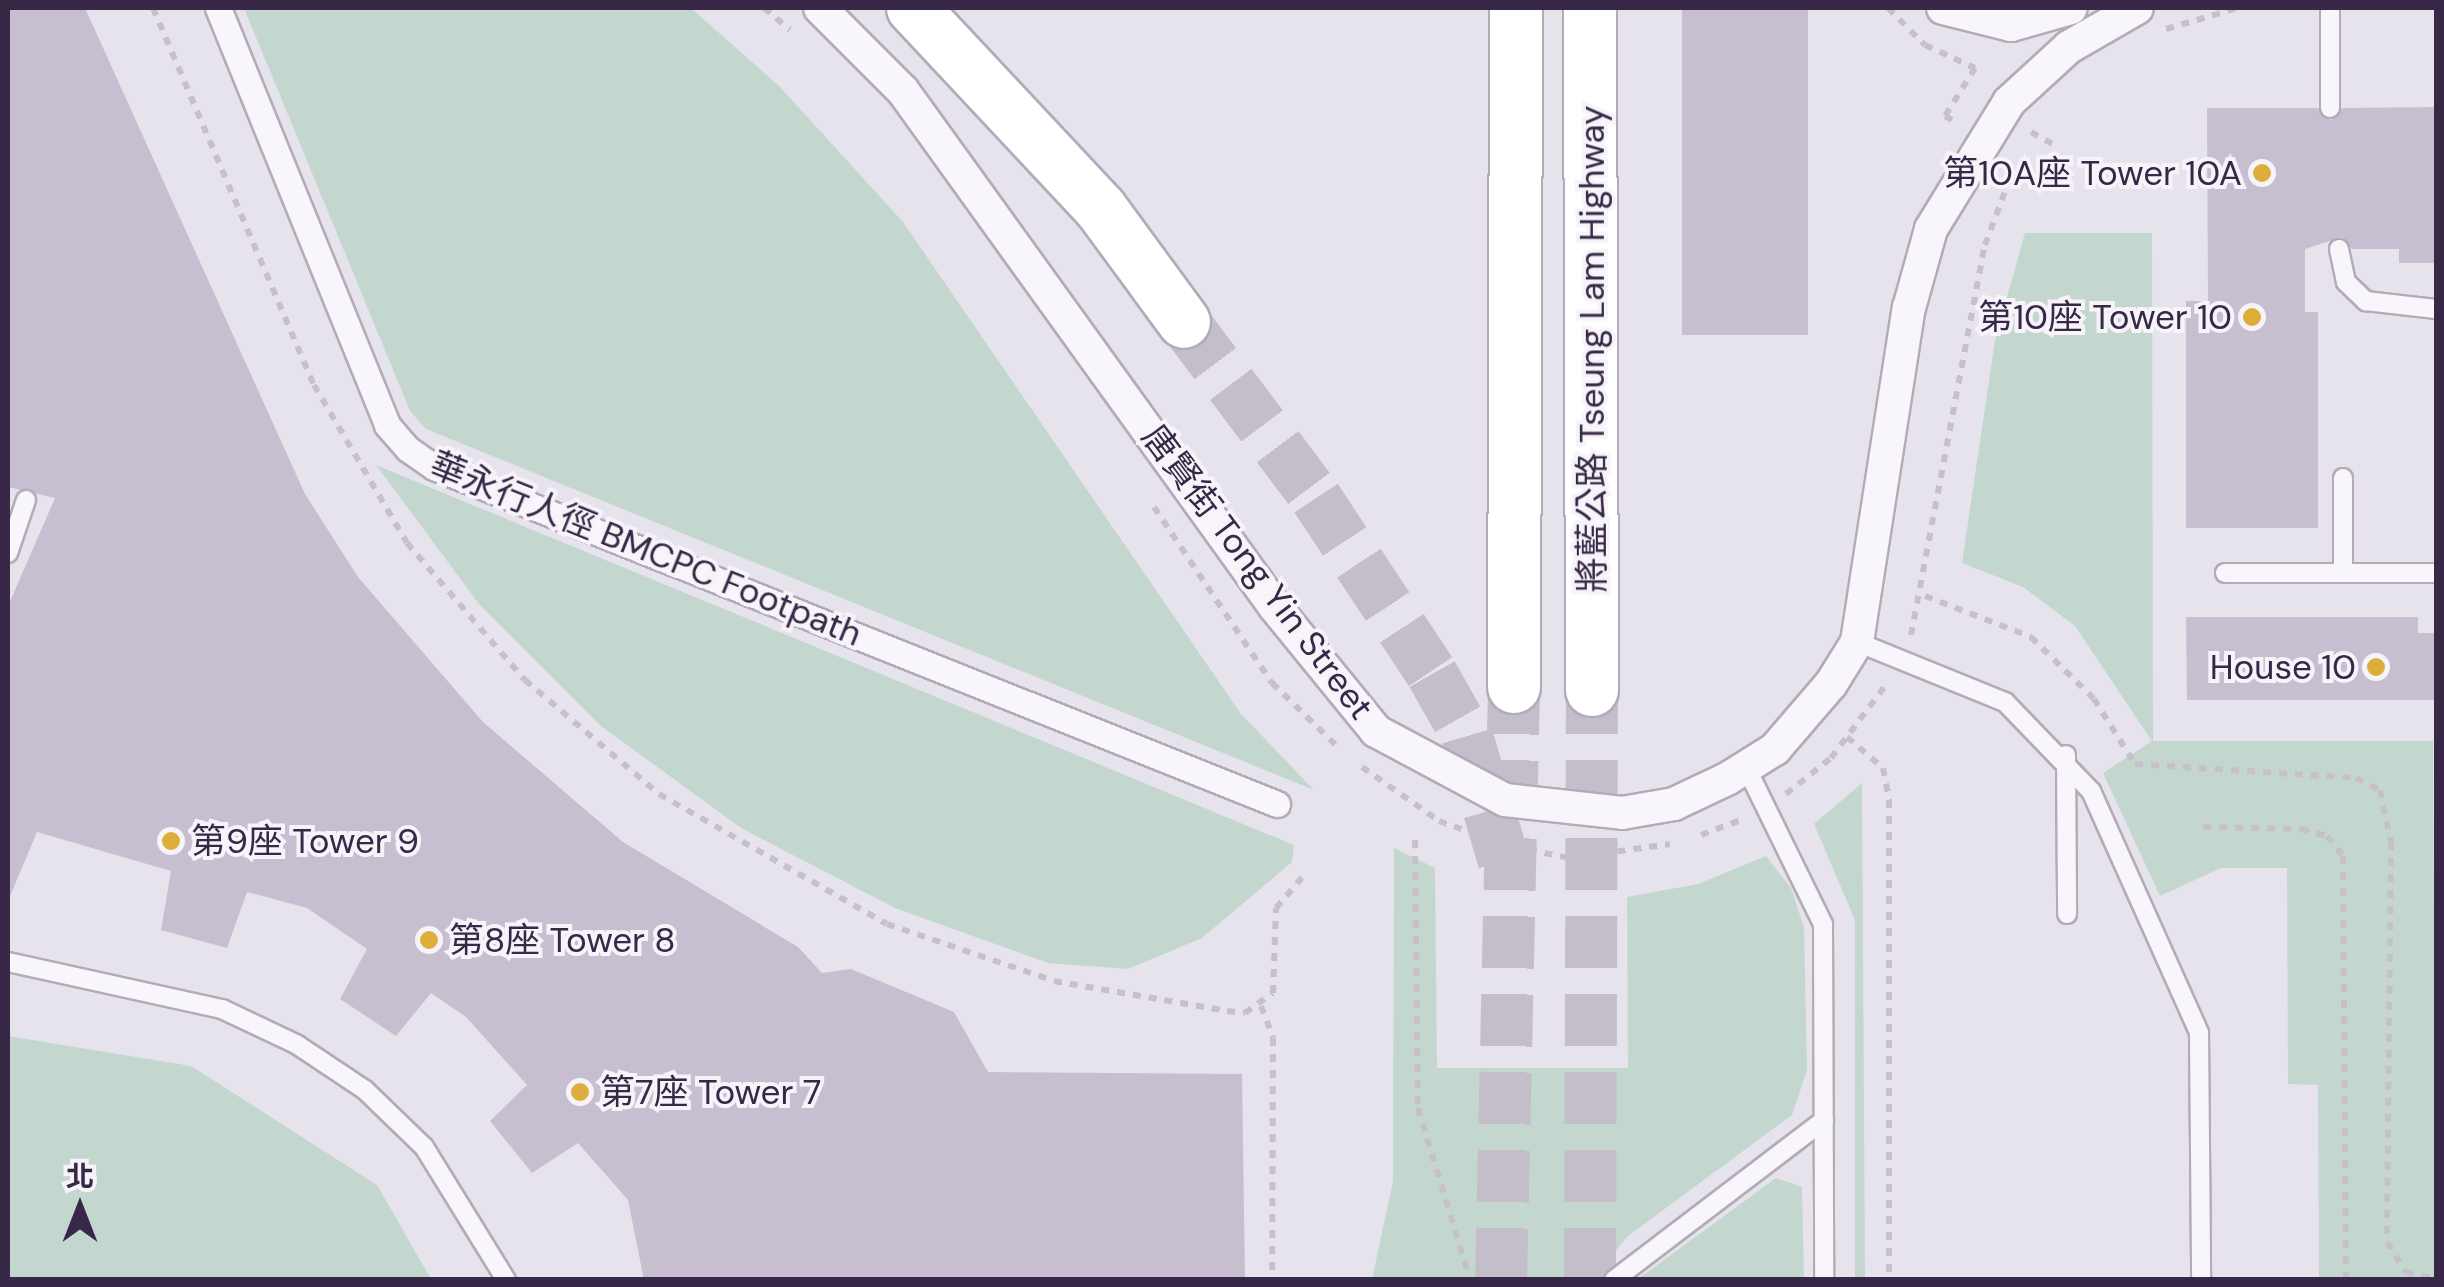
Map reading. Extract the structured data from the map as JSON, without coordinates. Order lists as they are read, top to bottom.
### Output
{
  "streets": {
    "main road": ["將藍公路 Tseung Lam Highway"],
    "street": ["華永行人徑 BMCPC Footpath", "唐賢街 Tong Yin Street"]
  },
  "places": [
    "第10A座 Tower 10A",
    "第10座 Tower 10",
    "House 10",
    "第9座 Tower 9",
    "第8座 Tower 8",
    "第7座 Tower 7"
  ],
  "north": "top"
}
